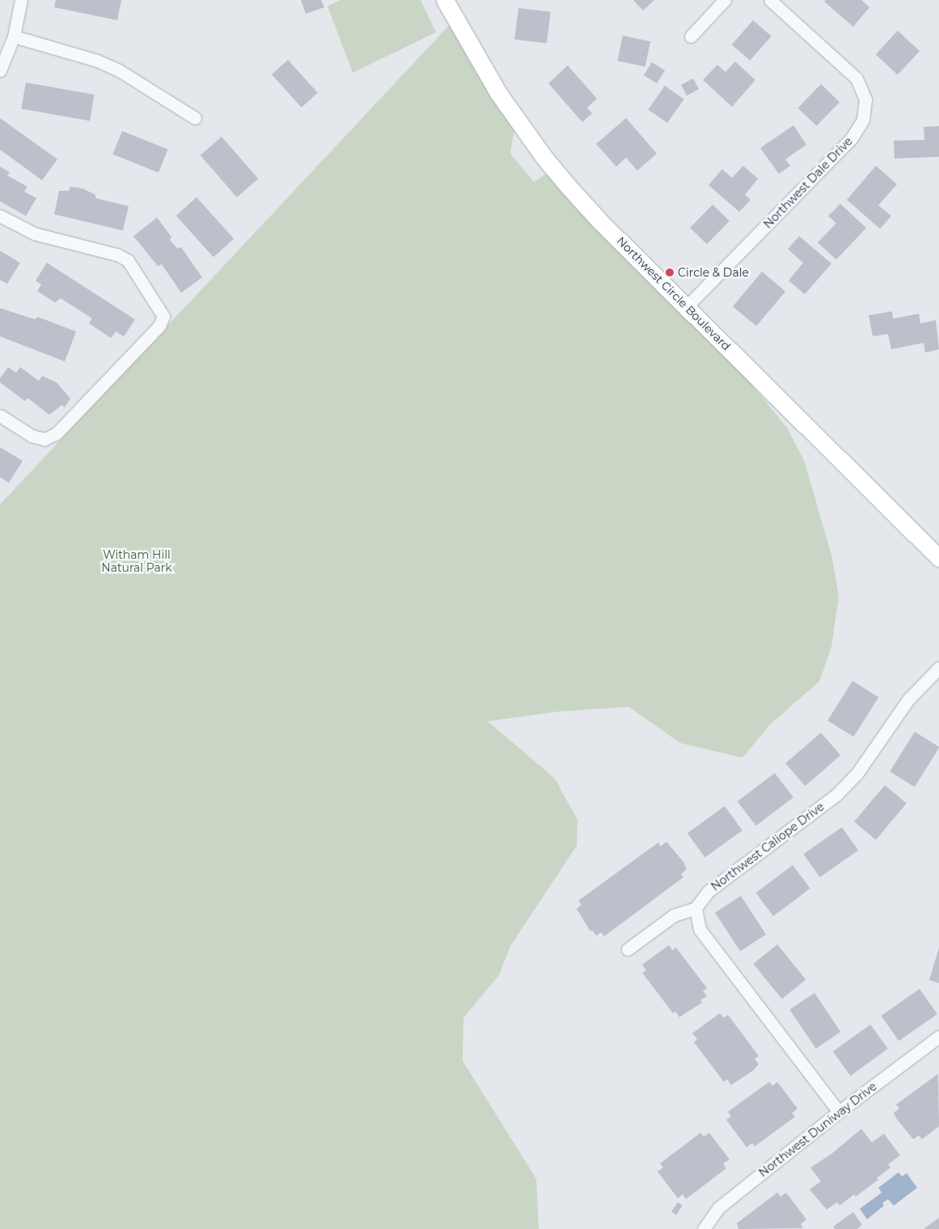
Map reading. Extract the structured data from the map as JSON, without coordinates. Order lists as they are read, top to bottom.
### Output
{
  "streets": {
    "main road": ["Northwest Circle Boulevard"],
    "street": ["Northwest Dale Drive", "Northwest Caliope Drive", "Northwest Duniway Drive"]
  },
  "crossings": [
    ["Northwest Dale Drive", "Northwest Circle Boulevard"]
  ],
  "parks": ["Witham Hill Natural Park"],
  "places": ["Circle & Dale"]
}
